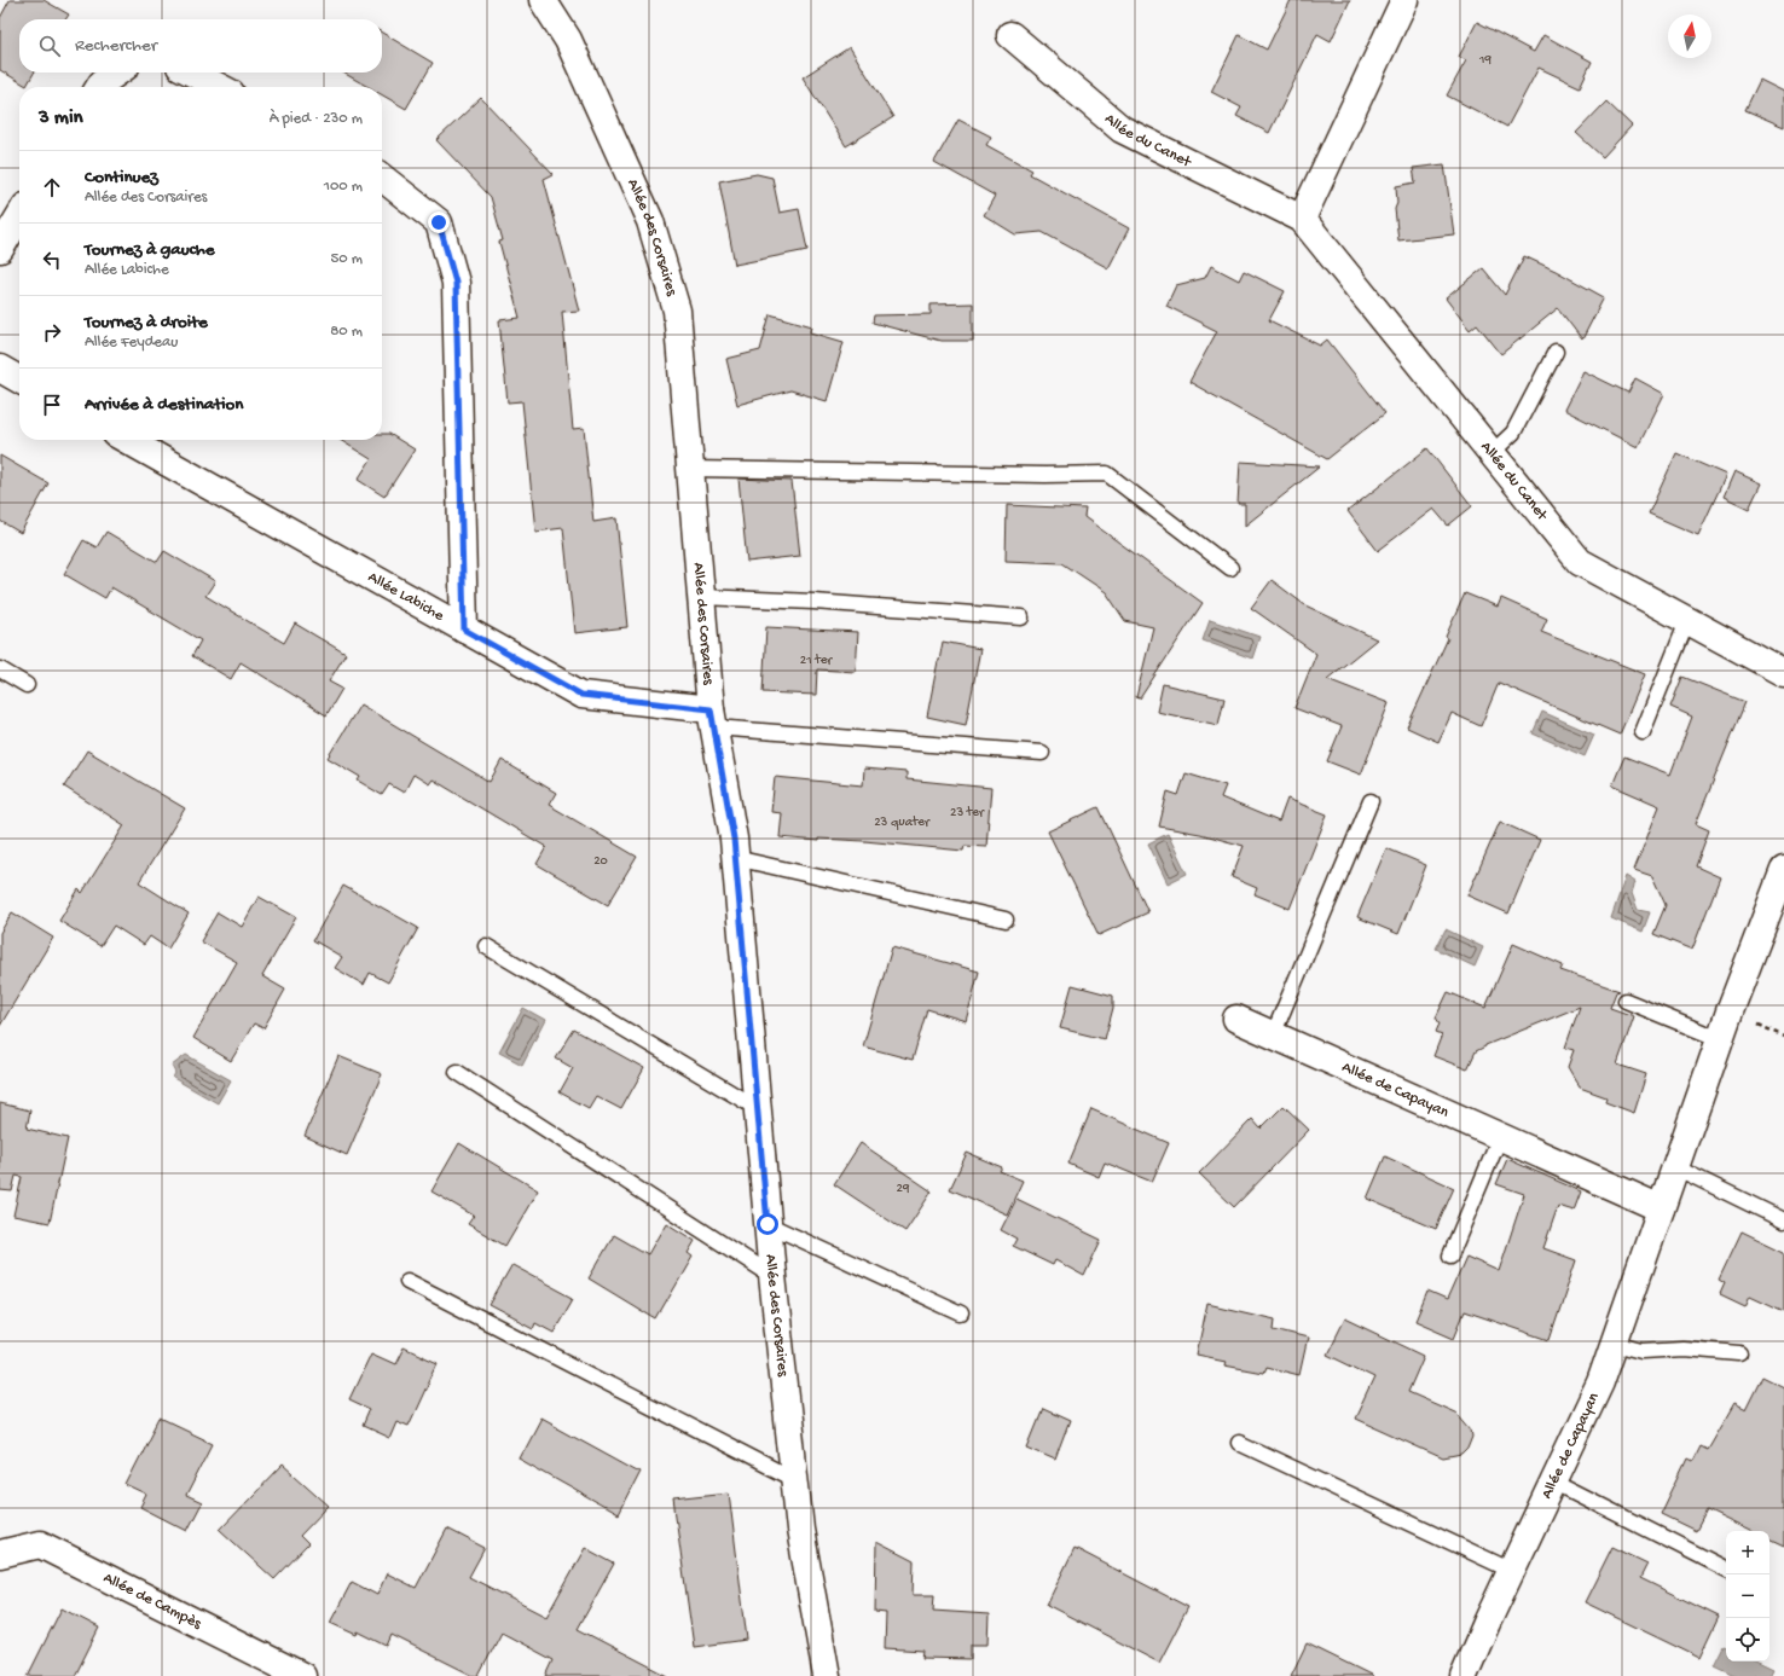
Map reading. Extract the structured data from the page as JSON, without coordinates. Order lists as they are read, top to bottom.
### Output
{
  "streets": {
    "street": [
      "Allée du Canet",
      "Allée des Corsaires",
      "Allée Labiche",
      "Allée de Capayan",
      "Allée de Campès"
    ]
  },
  "crossings": [
    ["Allée des Corsaires", "Allée Labiche"]
  ],
  "house_numbers": [
    "19",
    "21 ter",
    "23 ter",
    "23 quater",
    "20",
    "29"
  ],
  "north": "top",
  "page": {
    "search": "Rechercher",
    "heading": ["3 min", "À pied · 230 m"],
    "list": [
      ["Continuez", "Allée des Corsaires", "100 m"],
      ["Tournez à gauche", "Allée Labiche", "50 m"],
      ["Tournez à droite", "Allée Feydeau", "80 m"],
      "Arrivée à destination"
    ],
    "map_buttons": ["+", "−"]
  }
}
